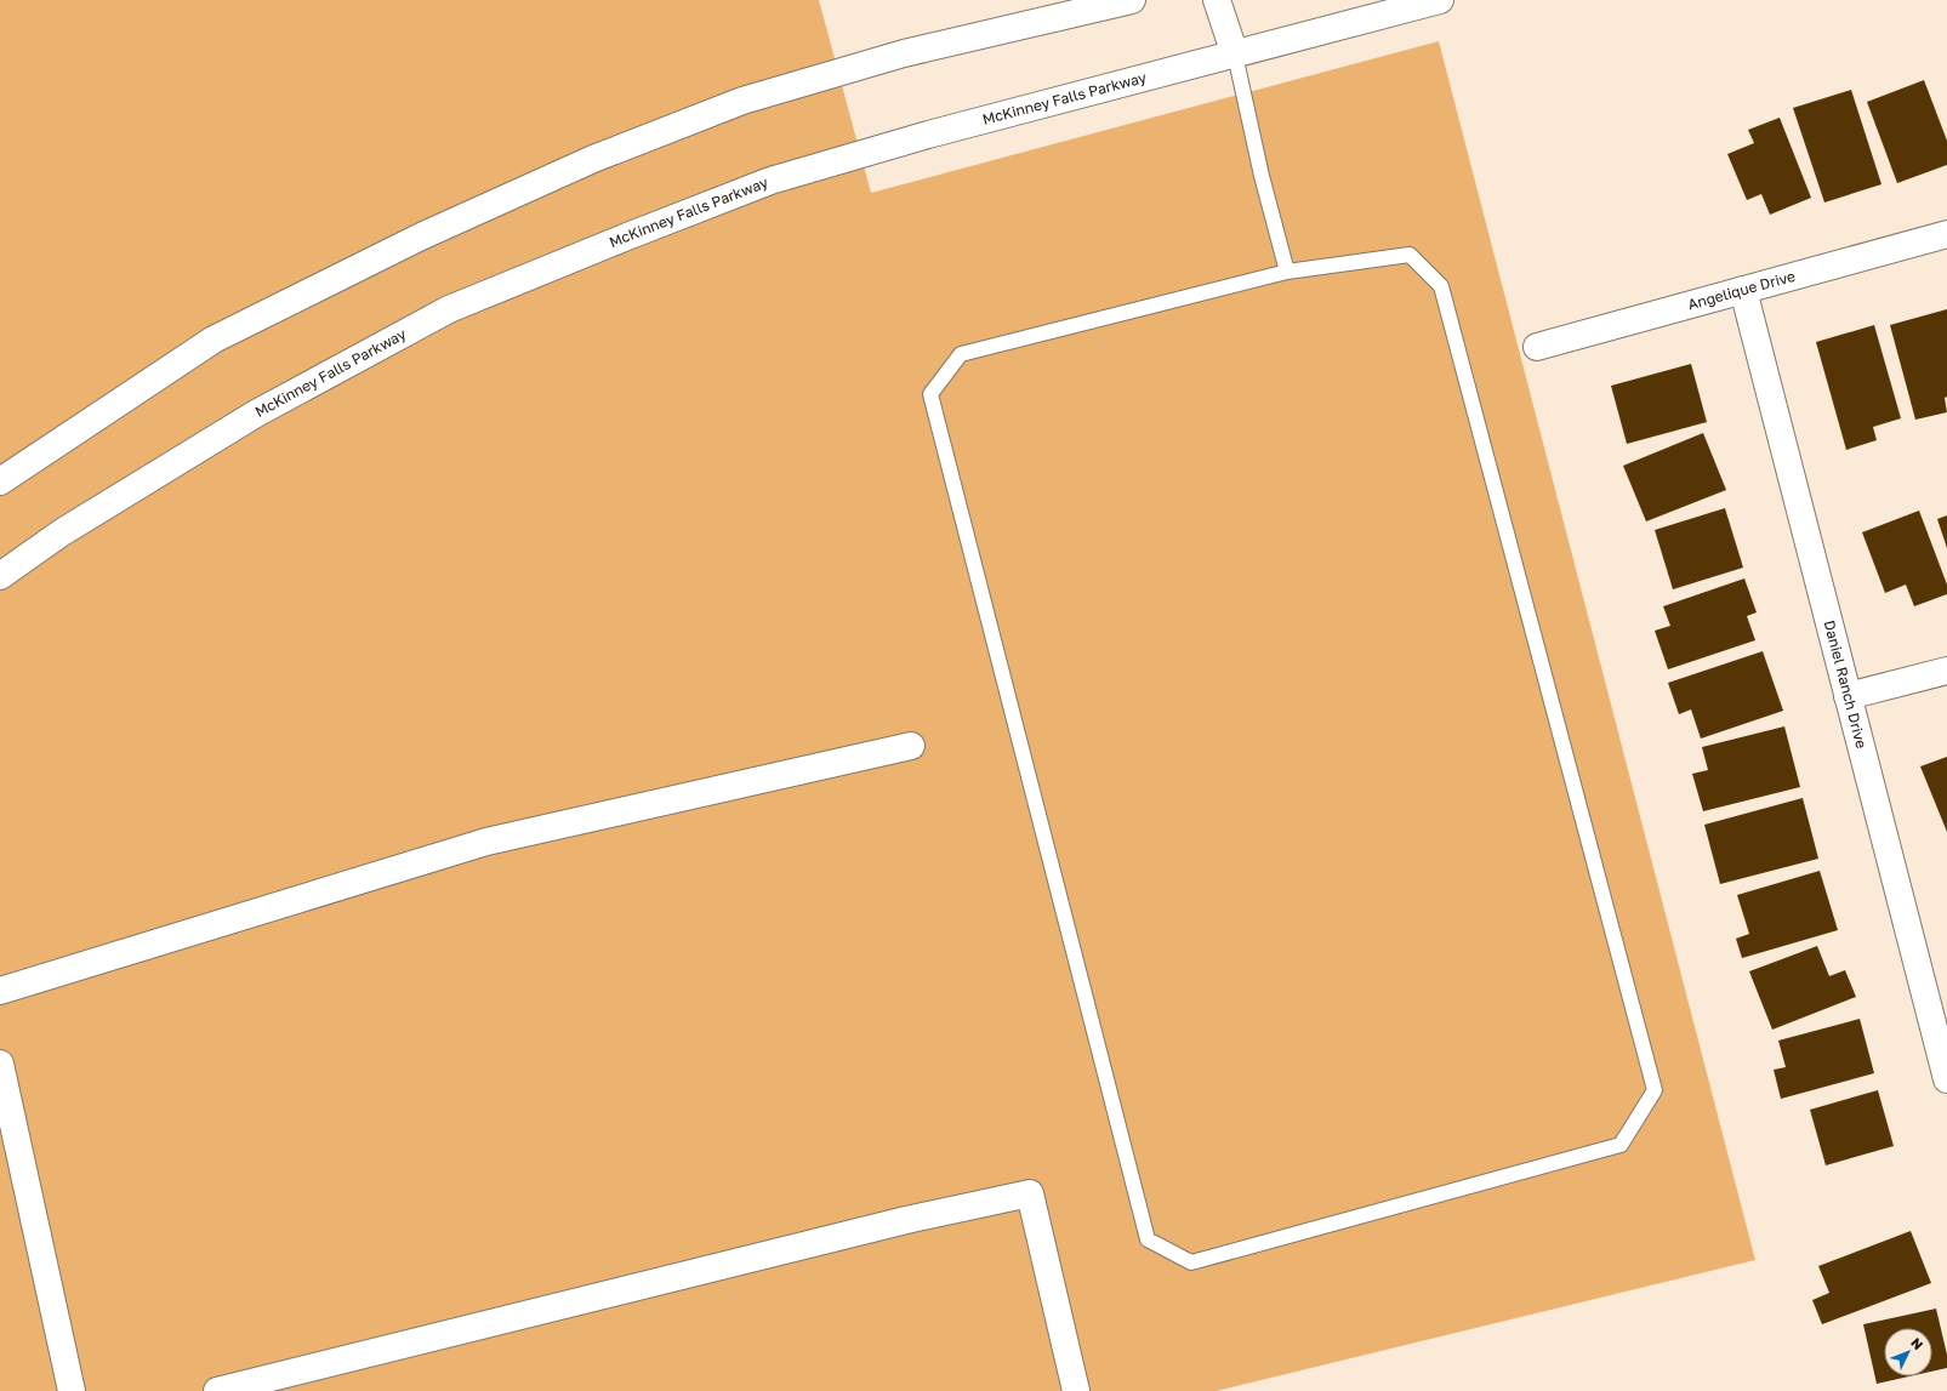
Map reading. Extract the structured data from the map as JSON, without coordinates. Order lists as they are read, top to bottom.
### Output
{
  "streets": {
    "street": ["McKinney Falls Parkway", "Angelique Drive", "Daniel Ranch Drive"]
  },
  "crossings": [
    ["Angelique Drive", "Daniel Ranch Drive"]
  ],
  "north": "top right"
}
